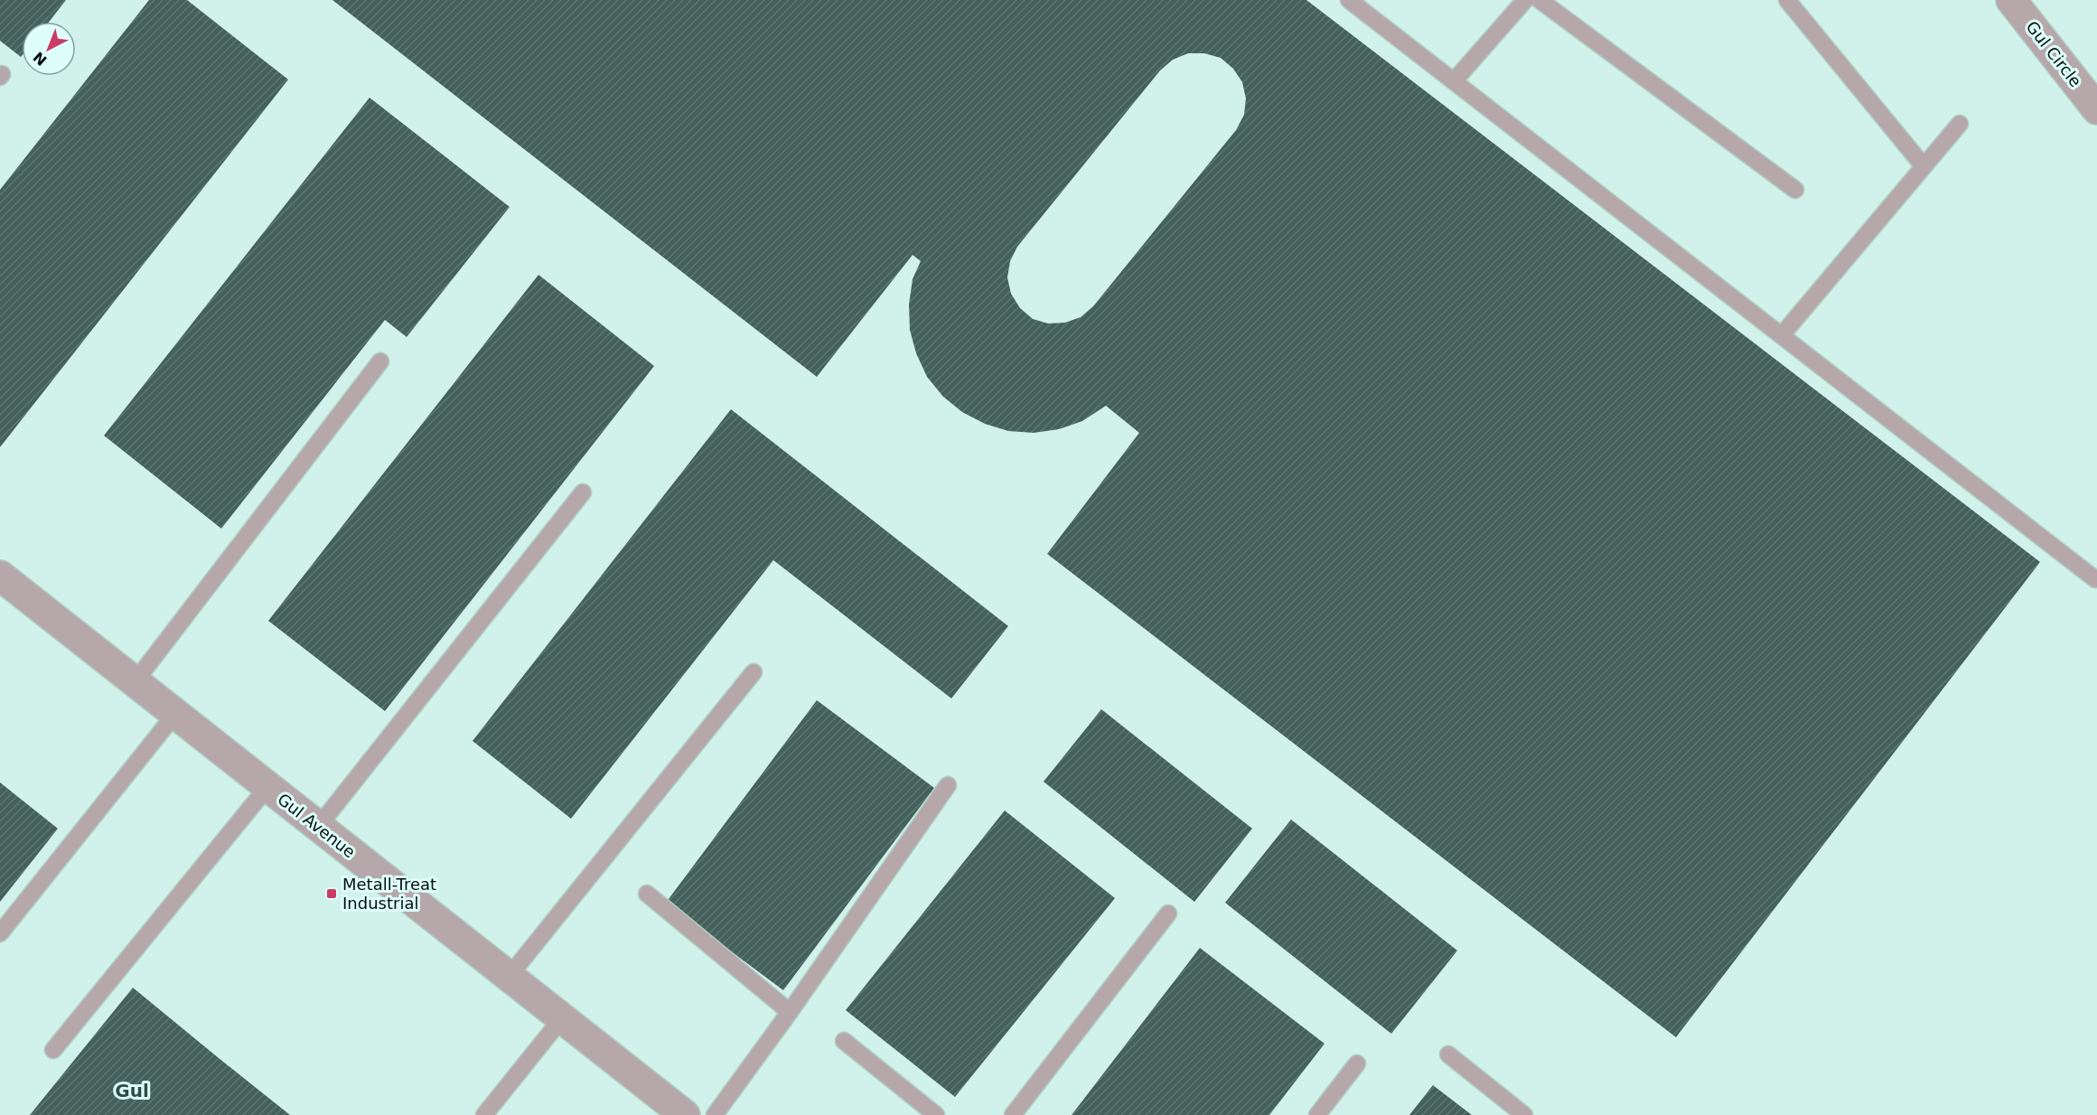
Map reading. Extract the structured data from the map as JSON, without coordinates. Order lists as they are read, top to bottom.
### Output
{
  "streets": {
    "street": ["Gul Circle", "Gul Avenue"]
  },
  "districts": ["Gul"],
  "places": {
    "transit": ["Metall-Treat Industrial"]
  },
  "north": "bottom left"
}
